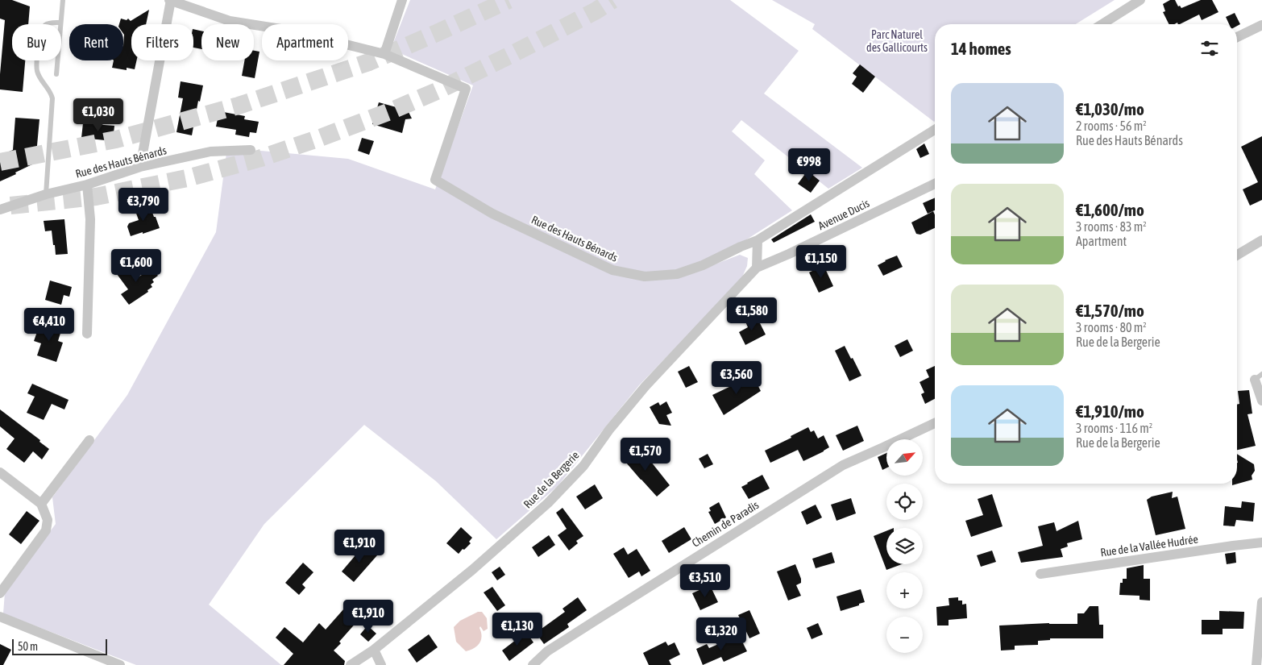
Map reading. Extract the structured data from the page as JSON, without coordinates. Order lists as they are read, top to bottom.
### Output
{
  "streets": {
    "street": [
      "Rue des Hauts Bénards",
      "Avenue Ducis",
      "Rue de la Bergerie",
      "Chemin de Paradis",
      "Rue de la Vallée Hudrée"
    ]
  },
  "crossings": [
    ["Avenue Ducis", "Rue de la Bergerie"]
  ],
  "parks": ["Parc Naturel des Gallicourts"],
  "scale_bar": "50 m",
  "north": "top right",
  "page": {
    "chip": [
      "Buy",
      "Rent",
      "Filters",
      "New",
      "Apartment"
    ],
    "heading": "14 homes",
    "list": [
      {
        "name": "€1,030/mo",
        "note": "2 rooms · 56 m² · Rue des Hauts Bénards"
      },
      {
        "name": "€1,600/mo",
        "note": "3 rooms · 83 m² · Apartment"
      },
      {
        "name": "€1,570/mo",
        "note": "3 rooms · 80 m² · Rue de la Bergerie"
      },
      {
        "name": "€1,910/mo",
        "note": "3 rooms · 116 m² · Rue de la Bergerie"
      }
    ],
    "price": [
      "€1,030",
      "€998",
      "€3,790",
      "€1,150",
      "€1,600",
      "€1,580",
      "€4,410",
      "€3,560",
      "€1,570",
      "€1,910",
      "€3,510",
      "€1,910",
      "€1,130",
      "€1,320"
    ],
    "map_buttons": ["+", "−"],
    "scale": "50 m"
  }
}
